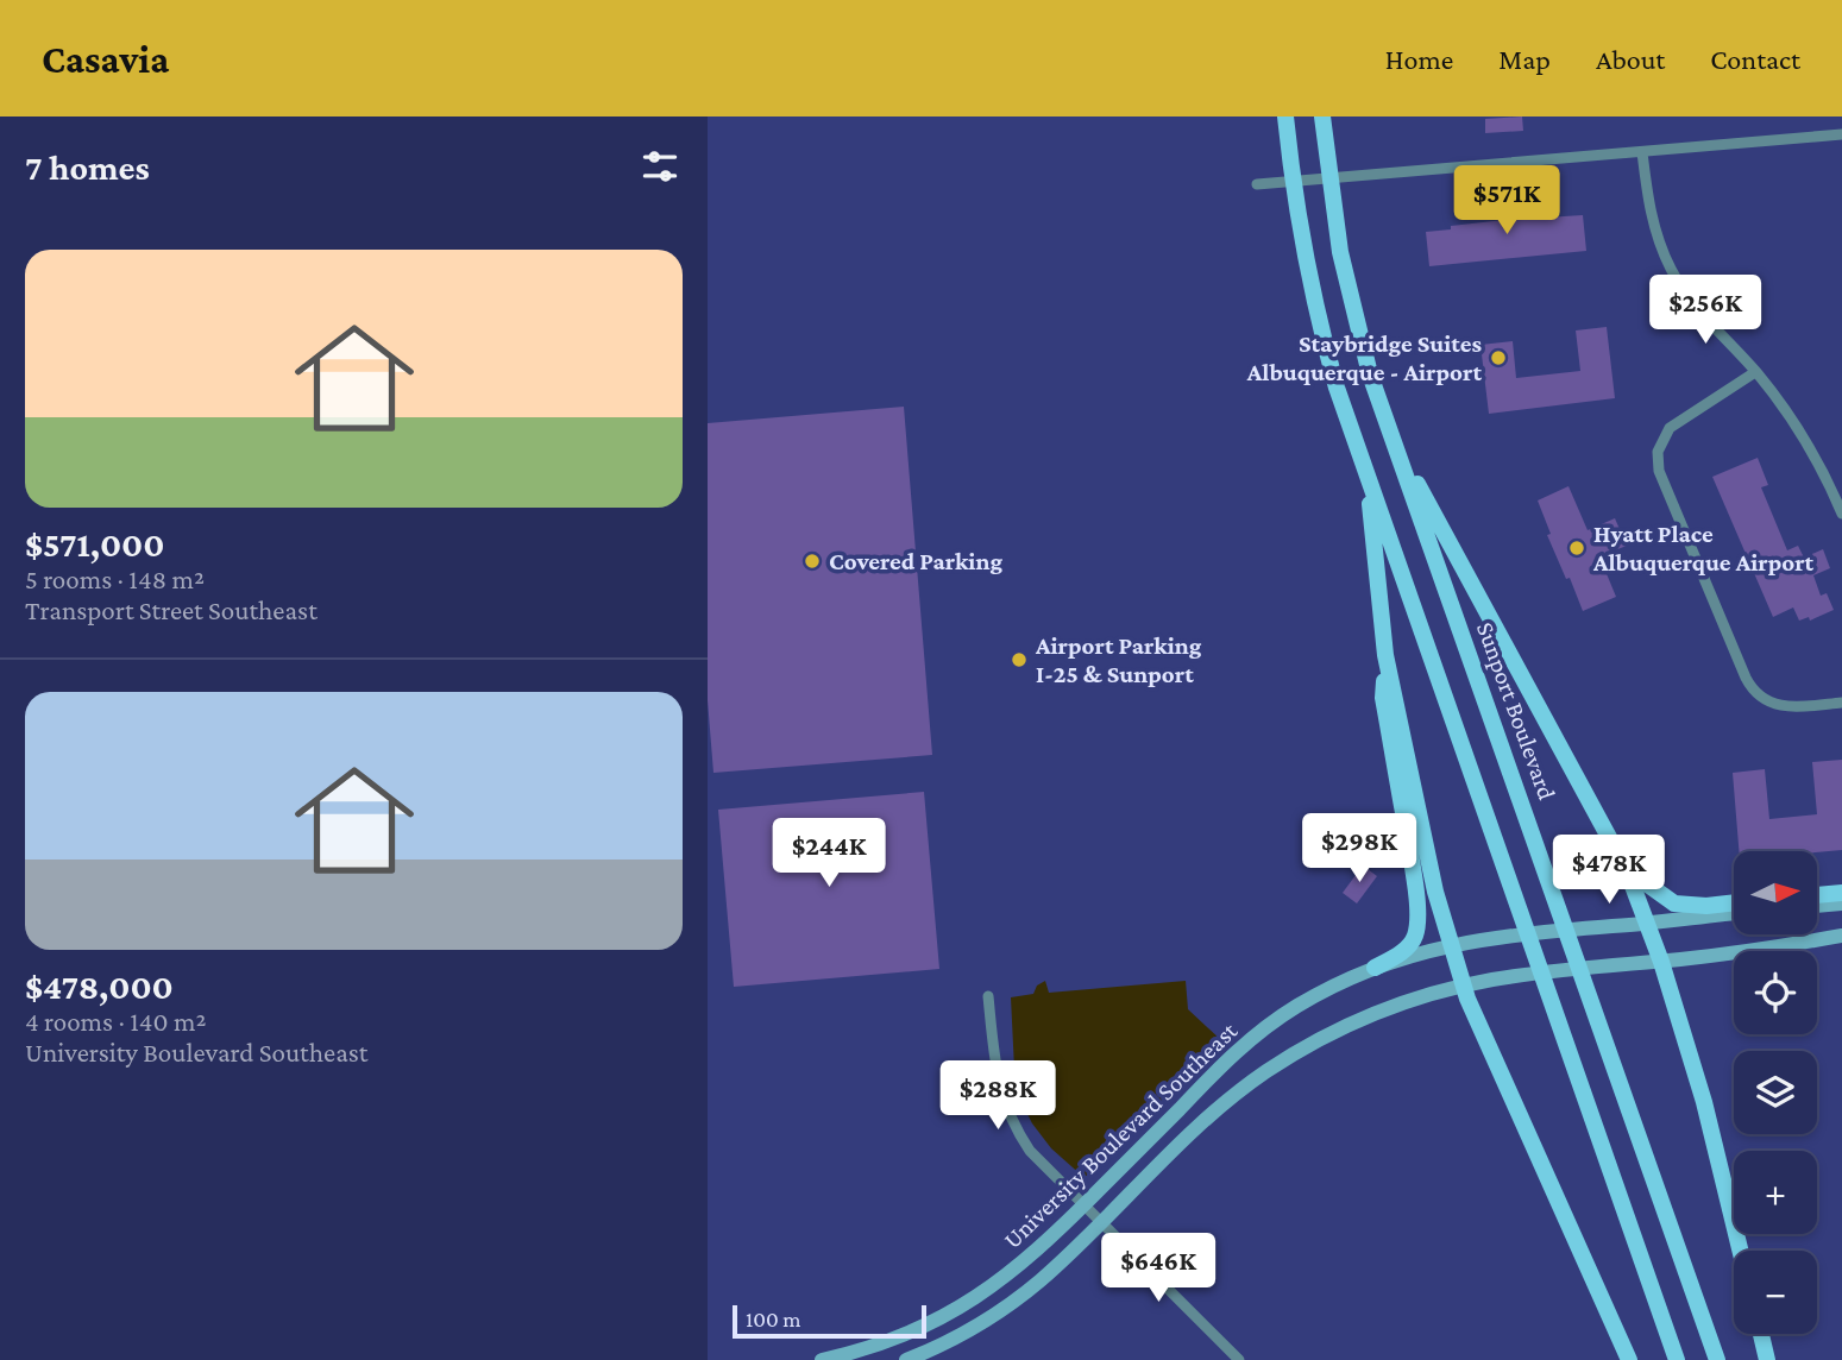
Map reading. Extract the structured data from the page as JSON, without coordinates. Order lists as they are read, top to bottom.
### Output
{
  "streets": {
    "main road": ["Sunport Boulevard", "University Boulevard Southeast"]
  },
  "places": [
    "Staybridge Suites Albuquerque - Airport",
    "Hyatt Place Albuquerque Airport",
    "Covered Parking",
    "Airport Parking I-25 & Sunport"
  ],
  "scale_bar": "100 m",
  "north": "right",
  "page": {
    "header": "Casavia",
    "nav": [
      "Home",
      "Map",
      "About",
      "Contact"
    ],
    "heading": "7 homes",
    "price": [
      "$571K",
      "$256K",
      "$298K",
      "$244K",
      "$478K",
      "$288K",
      "$646K"
    ],
    "list": [
      {
        "name": "$571,000",
        "note": "5 rooms · 148 m² · Transport Street Southeast"
      },
      {
        "name": "$478,000",
        "note": "4 rooms · 140 m² · University Boulevard Southeast"
      }
    ],
    "map_buttons": ["+", "−"],
    "scale": "100 m"
  }
}
